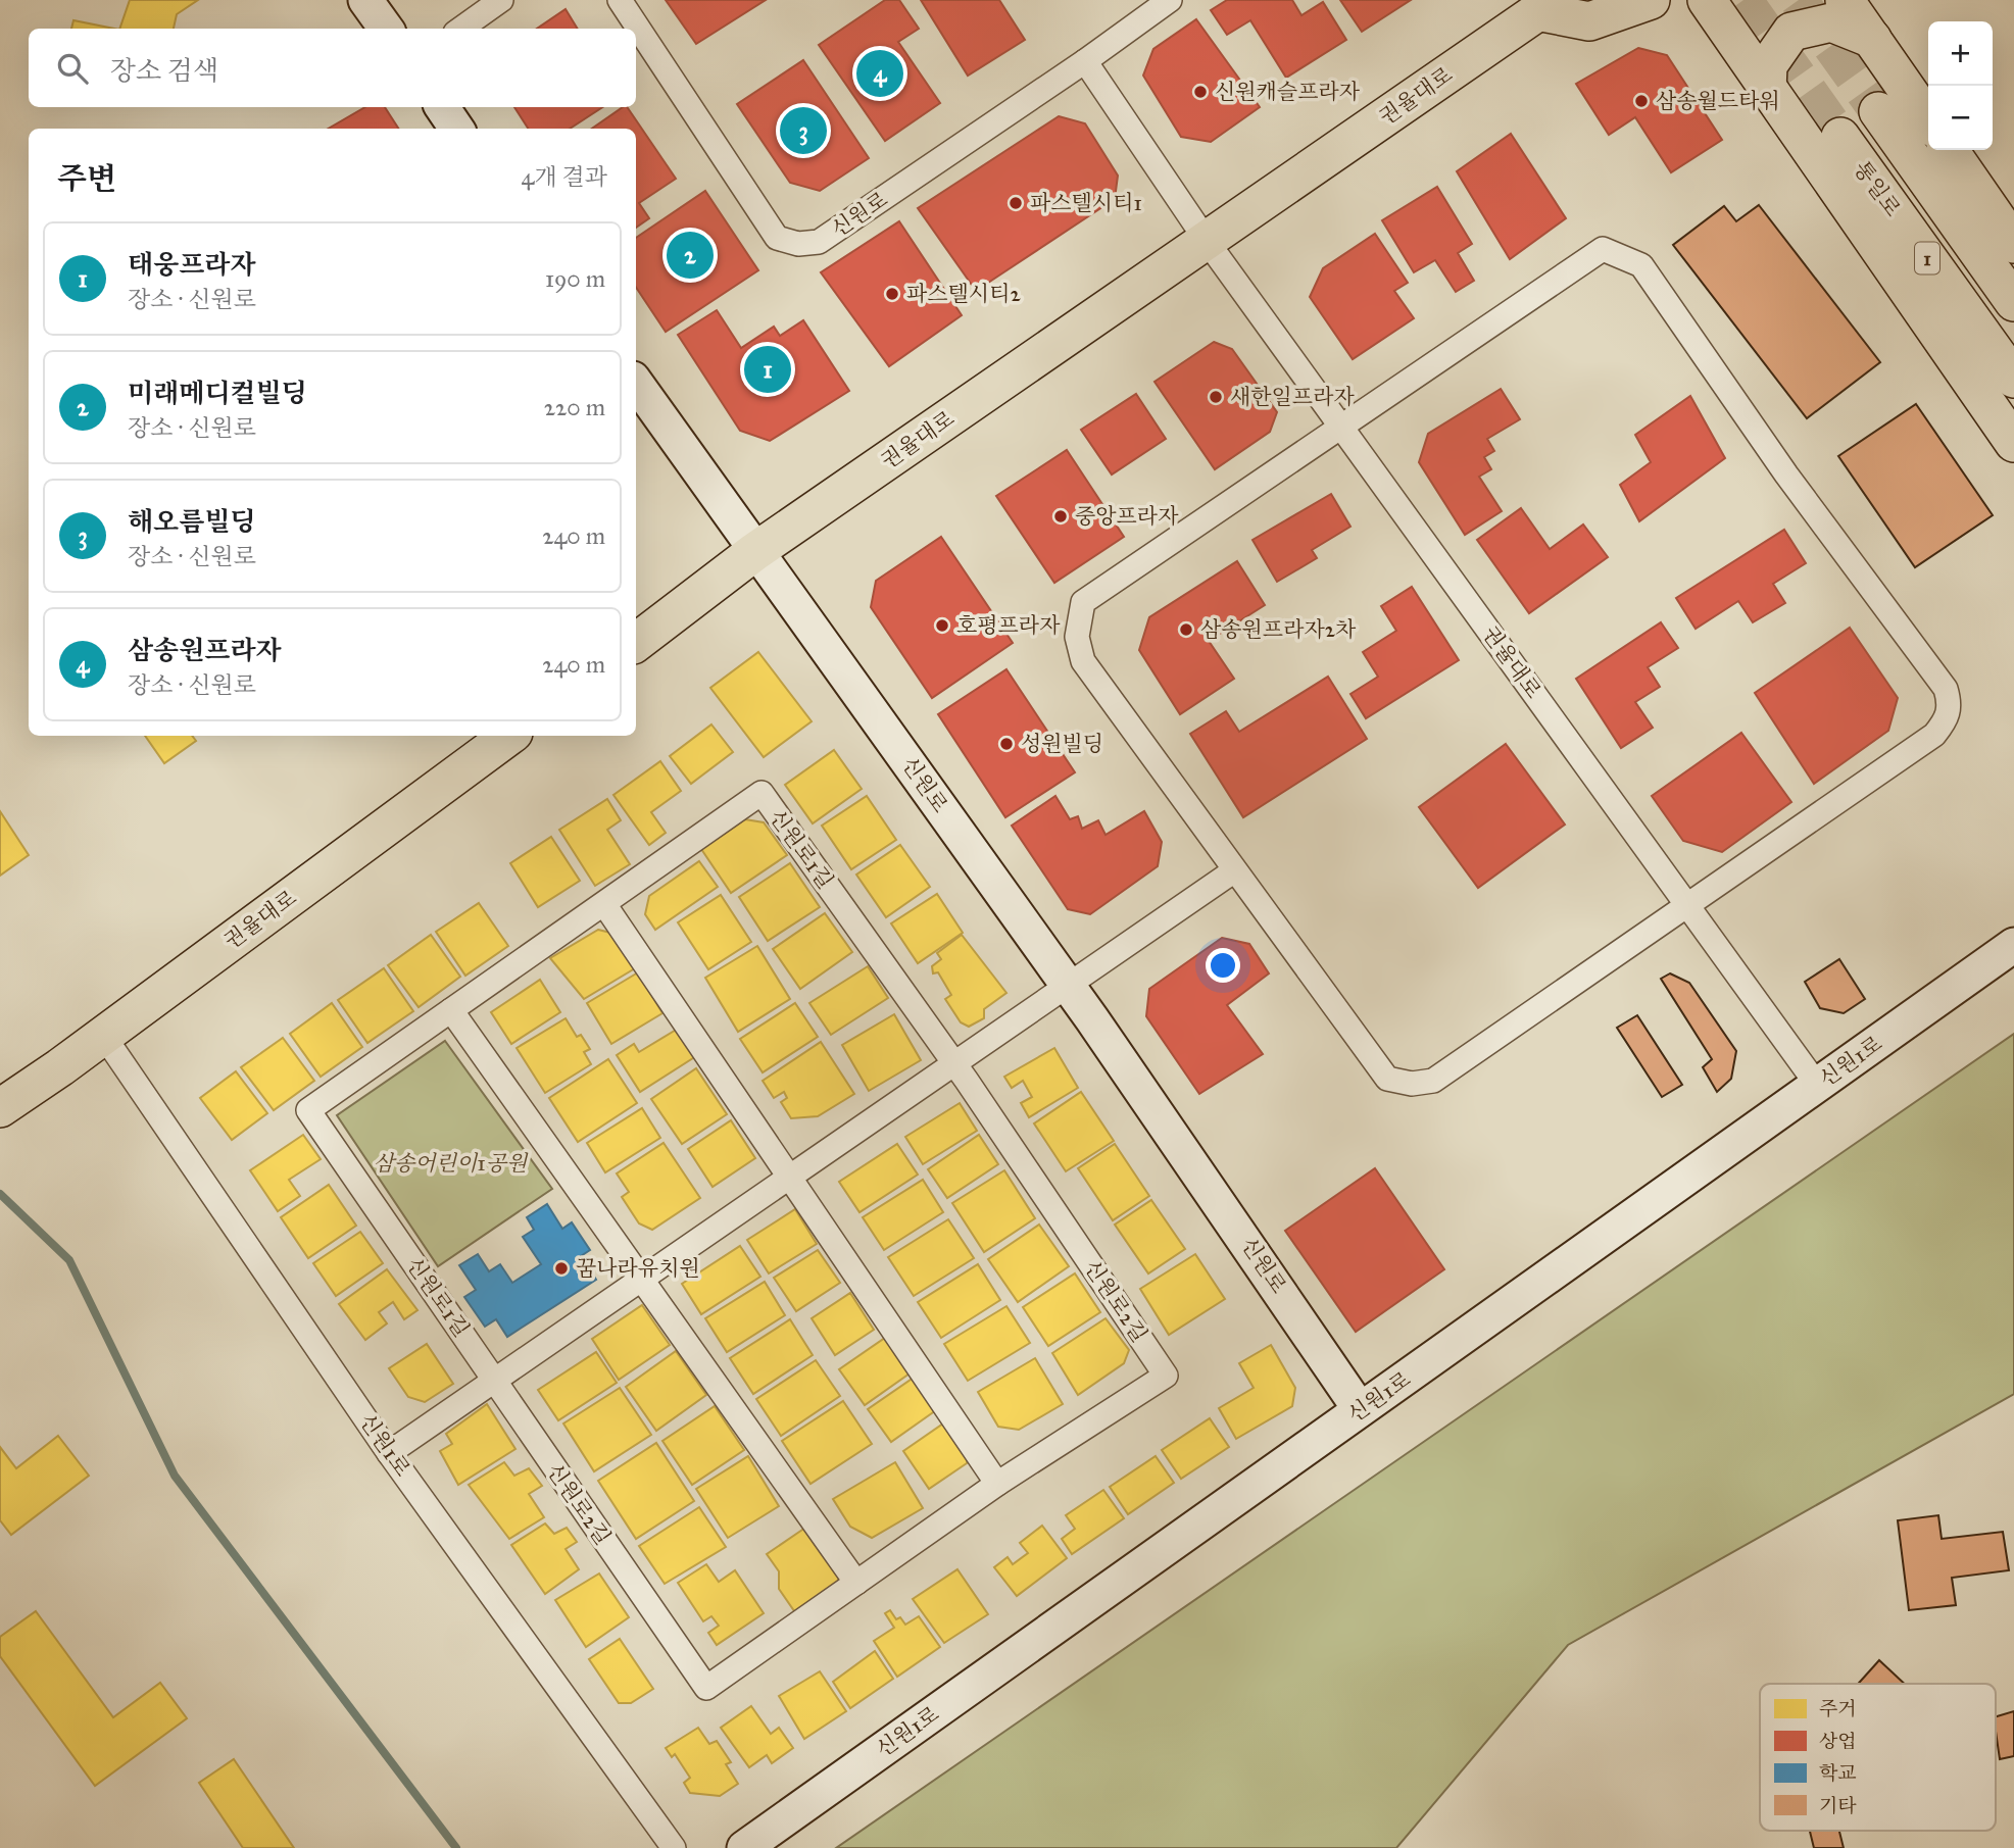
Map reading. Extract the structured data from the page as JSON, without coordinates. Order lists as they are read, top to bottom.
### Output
{
  "streets": {
    "main road": ["권율대로", "통일로", "1"],
    "street": [
      "신원로",
      "신원로1길",
      "신원1로",
      "신원로2길"
    ]
  },
  "crossings": [
    ["권율대로", "신원로"],
    ["권율대로", "신원1로"],
    ["신원로", "신원1로"],
    ["신원로1길", "신원로2길"]
  ],
  "parks": ["삼송어린이1공원"],
  "places": [
    "신원캐슬프라자",
    "삼송월드타워",
    "파스텔시티1",
    "파스텔시티2",
    "새한일프라자",
    "중앙프라자",
    "호평프라자",
    "삼송원프라자2차",
    "성원빌딩",
    "꿈나라유치원"
  ],
  "legend": [
    "주거",
    "상업",
    "학교",
    "기타"
  ],
  "page": {
    "map_buttons": ["+", "−"],
    "search": "장소 검색",
    "pins": [
      "4",
      "3",
      "2",
      "1"
    ],
    "heading": ["주변", "4개 결과"],
    "list": [
      {
        "mark": "1",
        "name": "태웅프라자",
        "note": "장소 · 신원로",
        "value": "190 m"
      },
      {
        "mark": "2",
        "name": "미래메디컬빌딩",
        "note": "장소 · 신원로",
        "value": "220 m"
      },
      {
        "mark": "3",
        "name": "해오름빌딩",
        "note": "장소 · 신원로",
        "value": "240 m"
      },
      {
        "mark": "4",
        "name": "삼송원프라자",
        "note": "장소 · 신원로",
        "value": "240 m"
      }
    ]
  }
}
